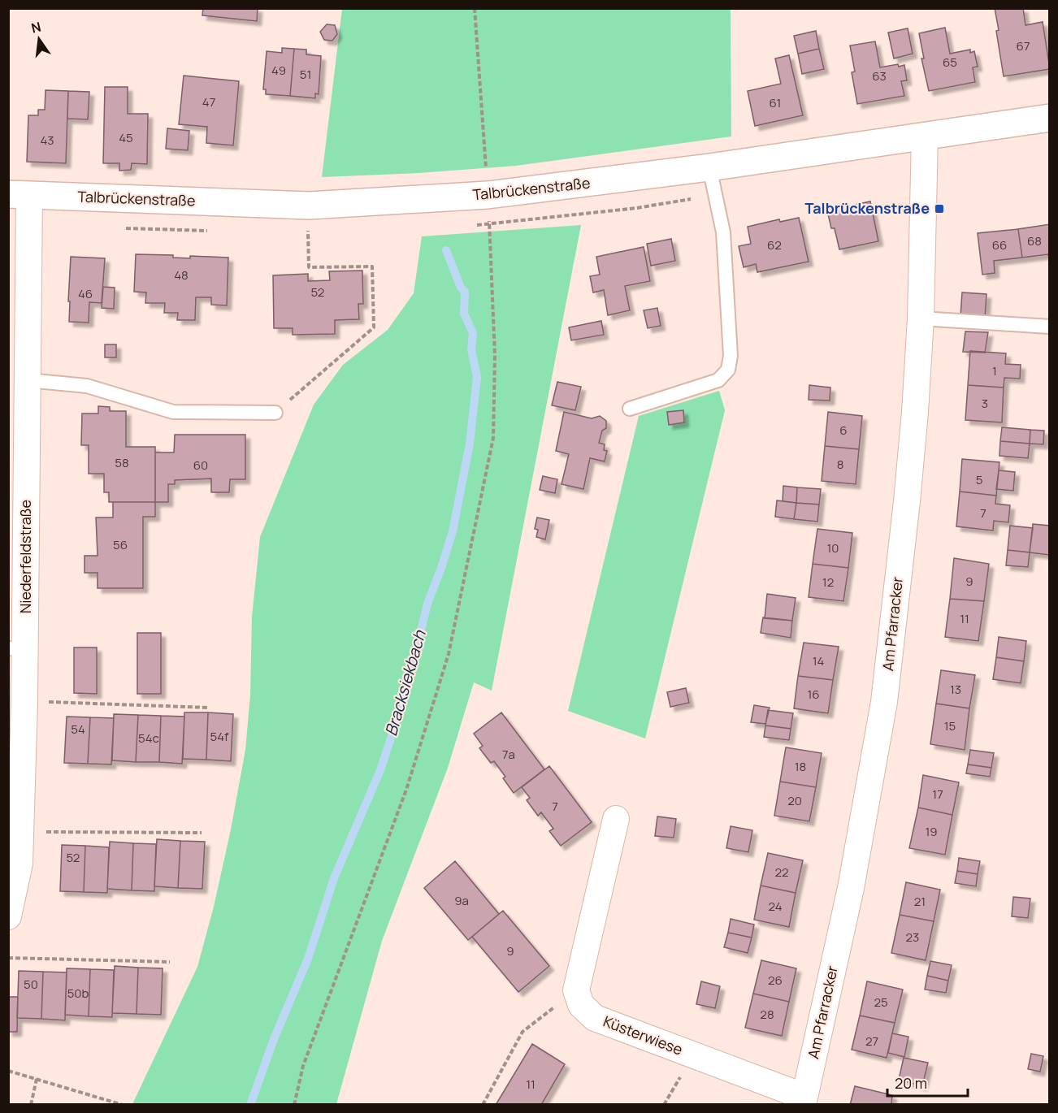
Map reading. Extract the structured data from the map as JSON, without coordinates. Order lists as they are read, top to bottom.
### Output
{
  "streets": {
    "main road": ["Talbrückenstraße"],
    "street": ["Niederfeldstraße", "Am Pfarracker", "Küsterwiese"]
  },
  "crossings": [
    ["Talbrückenstraße", "Niederfeldstraße"],
    ["Talbrückenstraße", "Am Pfarracker"],
    ["Am Pfarracker", "Küsterwiese"]
  ],
  "water": ["Bracksiekbach"],
  "places": {
    "transit": ["Talbrückenstraße"]
  },
  "house_numbers": [
    "67",
    "65",
    "49",
    "51",
    "63",
    "47",
    "61",
    "45",
    "43",
    "68",
    "62",
    "66",
    "48",
    "52",
    "46",
    "1",
    "3",
    "6",
    "58",
    "8",
    "60",
    "5",
    "7",
    "56",
    "10",
    "9",
    "12",
    "11",
    "14",
    "13",
    "16",
    "15",
    "54",
    "54f",
    "54c",
    "7a",
    "18",
    "17",
    "20",
    "7",
    "19",
    "52",
    "22",
    "9a",
    "21",
    "24",
    "23",
    "9",
    "26",
    "50",
    "50b",
    "25",
    "28",
    "27",
    "11"
  ],
  "scale_bar": "20 m",
  "north": "top"
}
